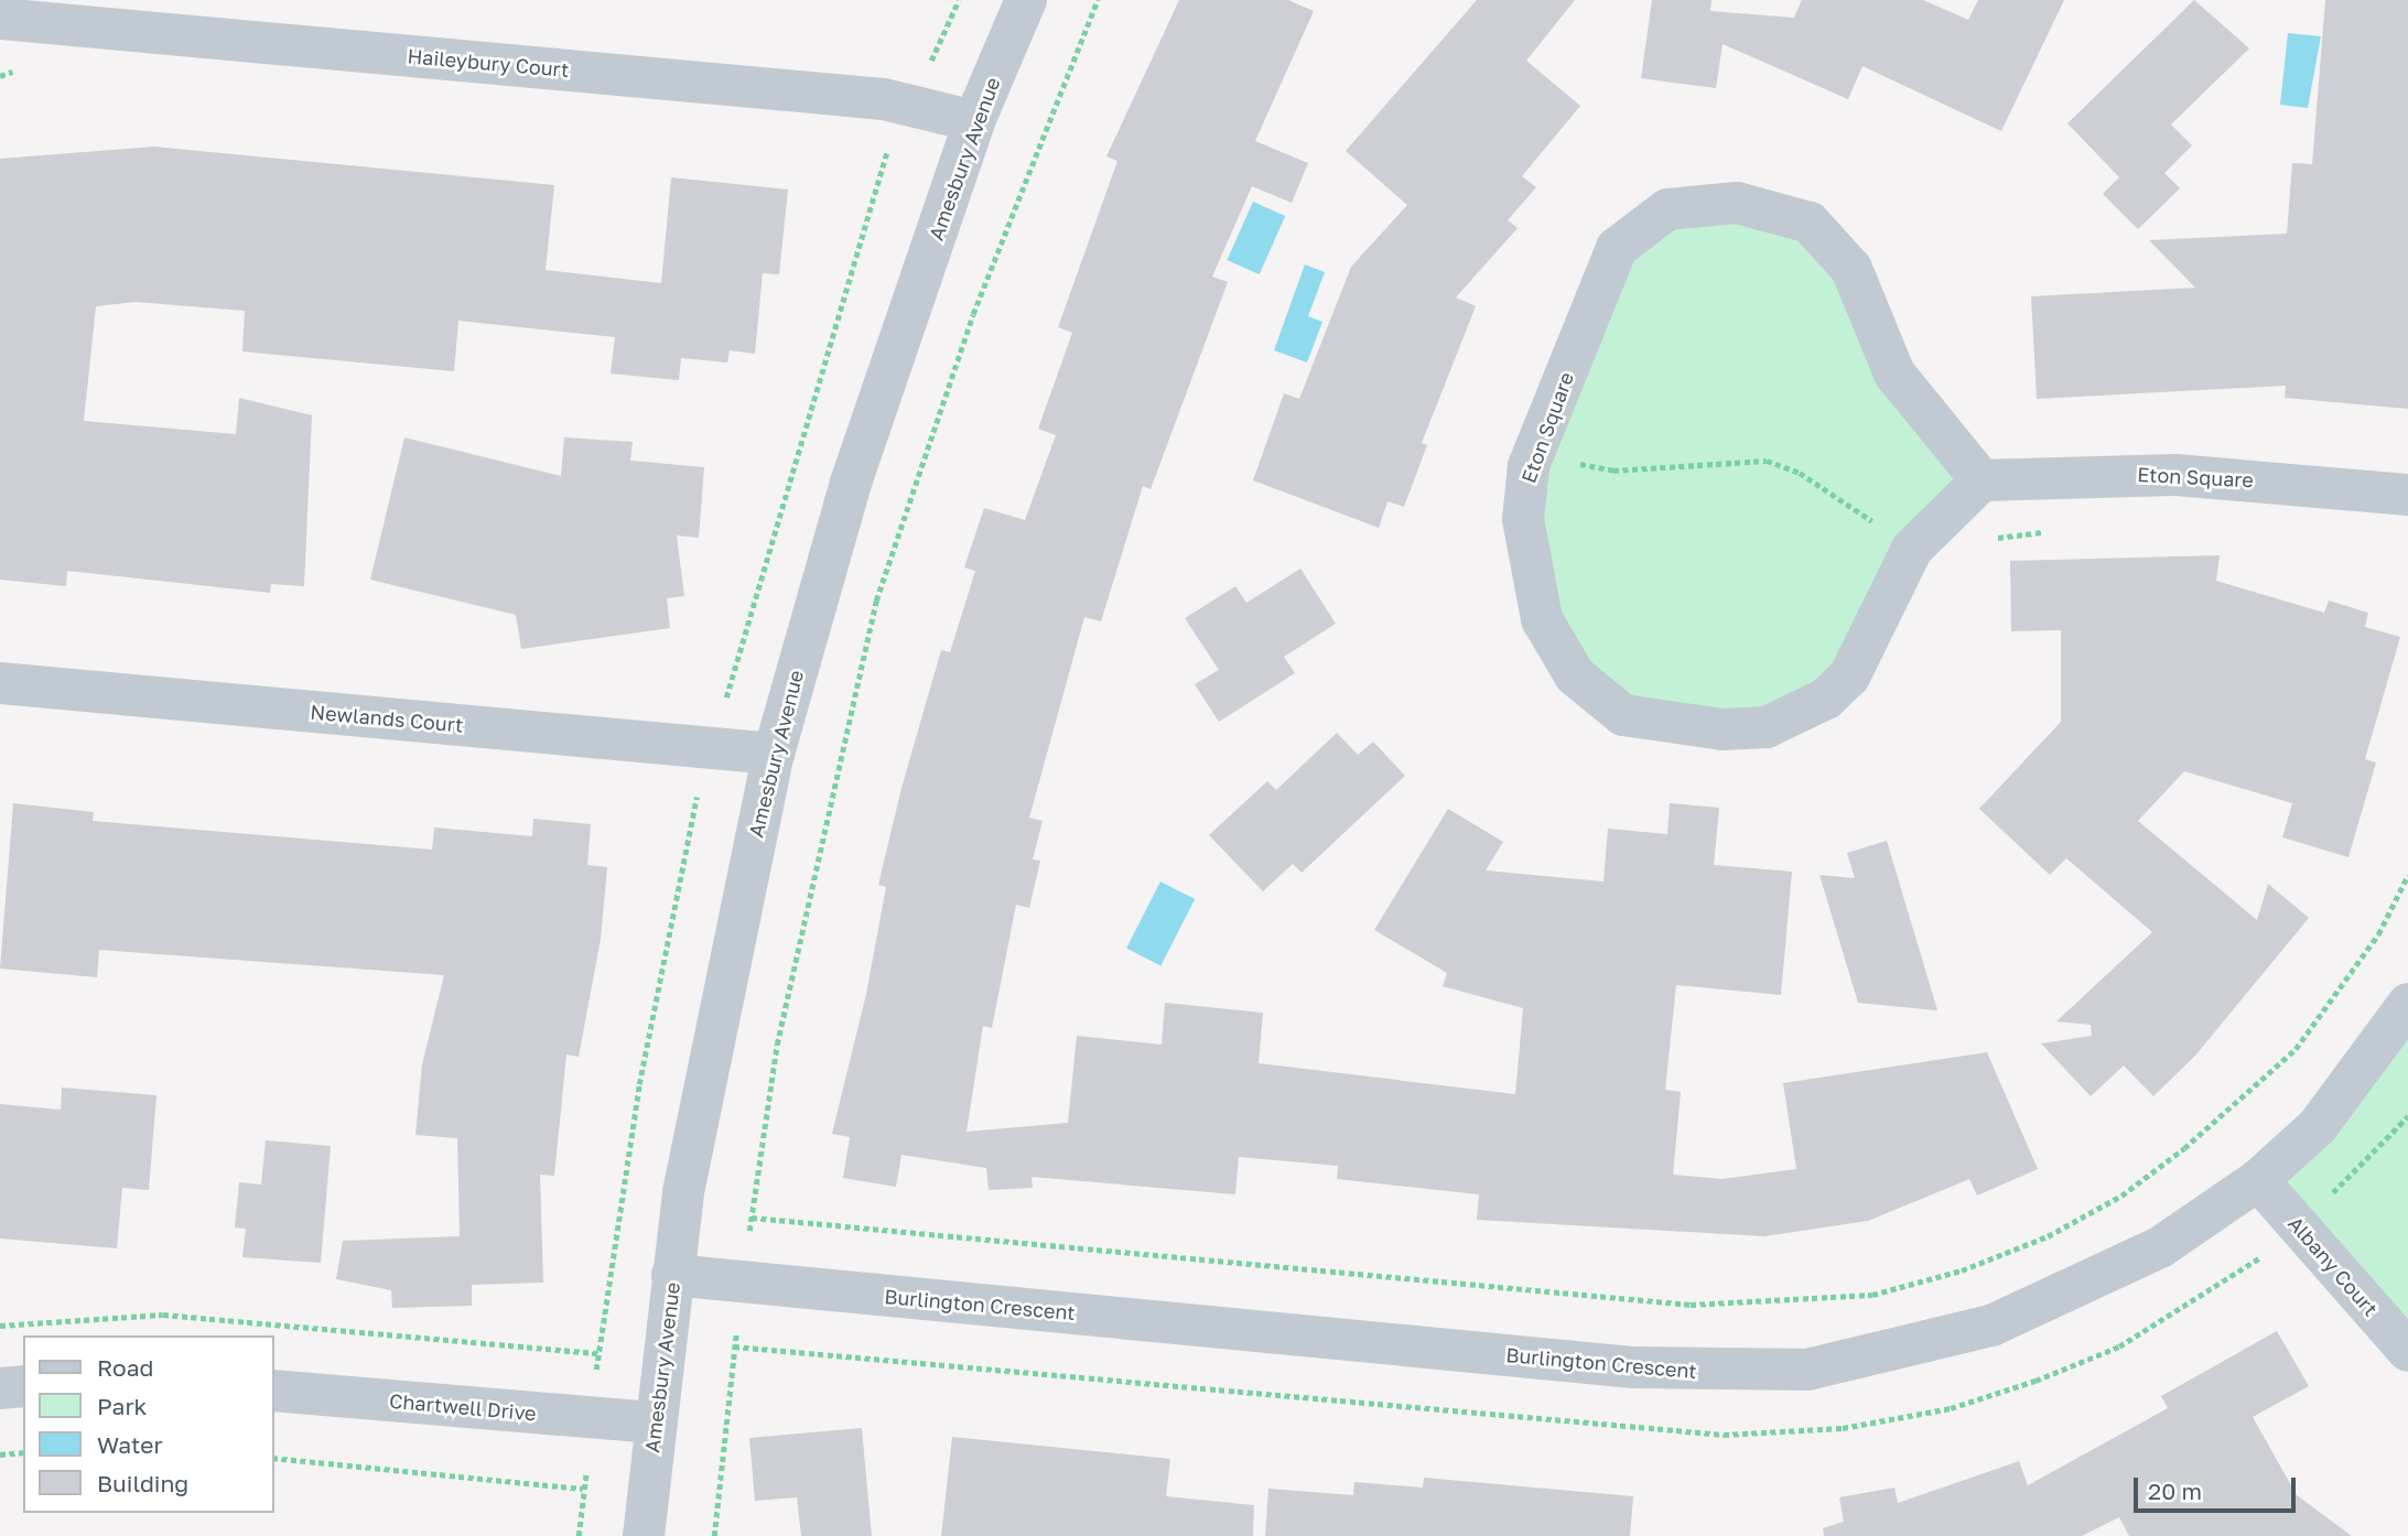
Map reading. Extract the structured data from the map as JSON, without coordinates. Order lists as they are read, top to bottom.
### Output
{
  "streets": {
    "street": [
      "Haileybury Court",
      "Amesbury Avenue",
      "Eton Square",
      "Newlands Court",
      "Albany Court",
      "Burlington Crescent",
      "Chartwell Drive"
    ]
  },
  "crossings": [
    ["Haileybury Court", "Amesbury Avenue"],
    ["Amesbury Avenue", "Newlands Court"],
    ["Amesbury Avenue", "Burlington Crescent"],
    ["Amesbury Avenue", "Chartwell Drive"],
    ["Albany Court", "Burlington Crescent"]
  ],
  "legend": [
    "Road",
    "Park",
    "Water",
    "Building"
  ],
  "scale_bar": "20 m"
}
